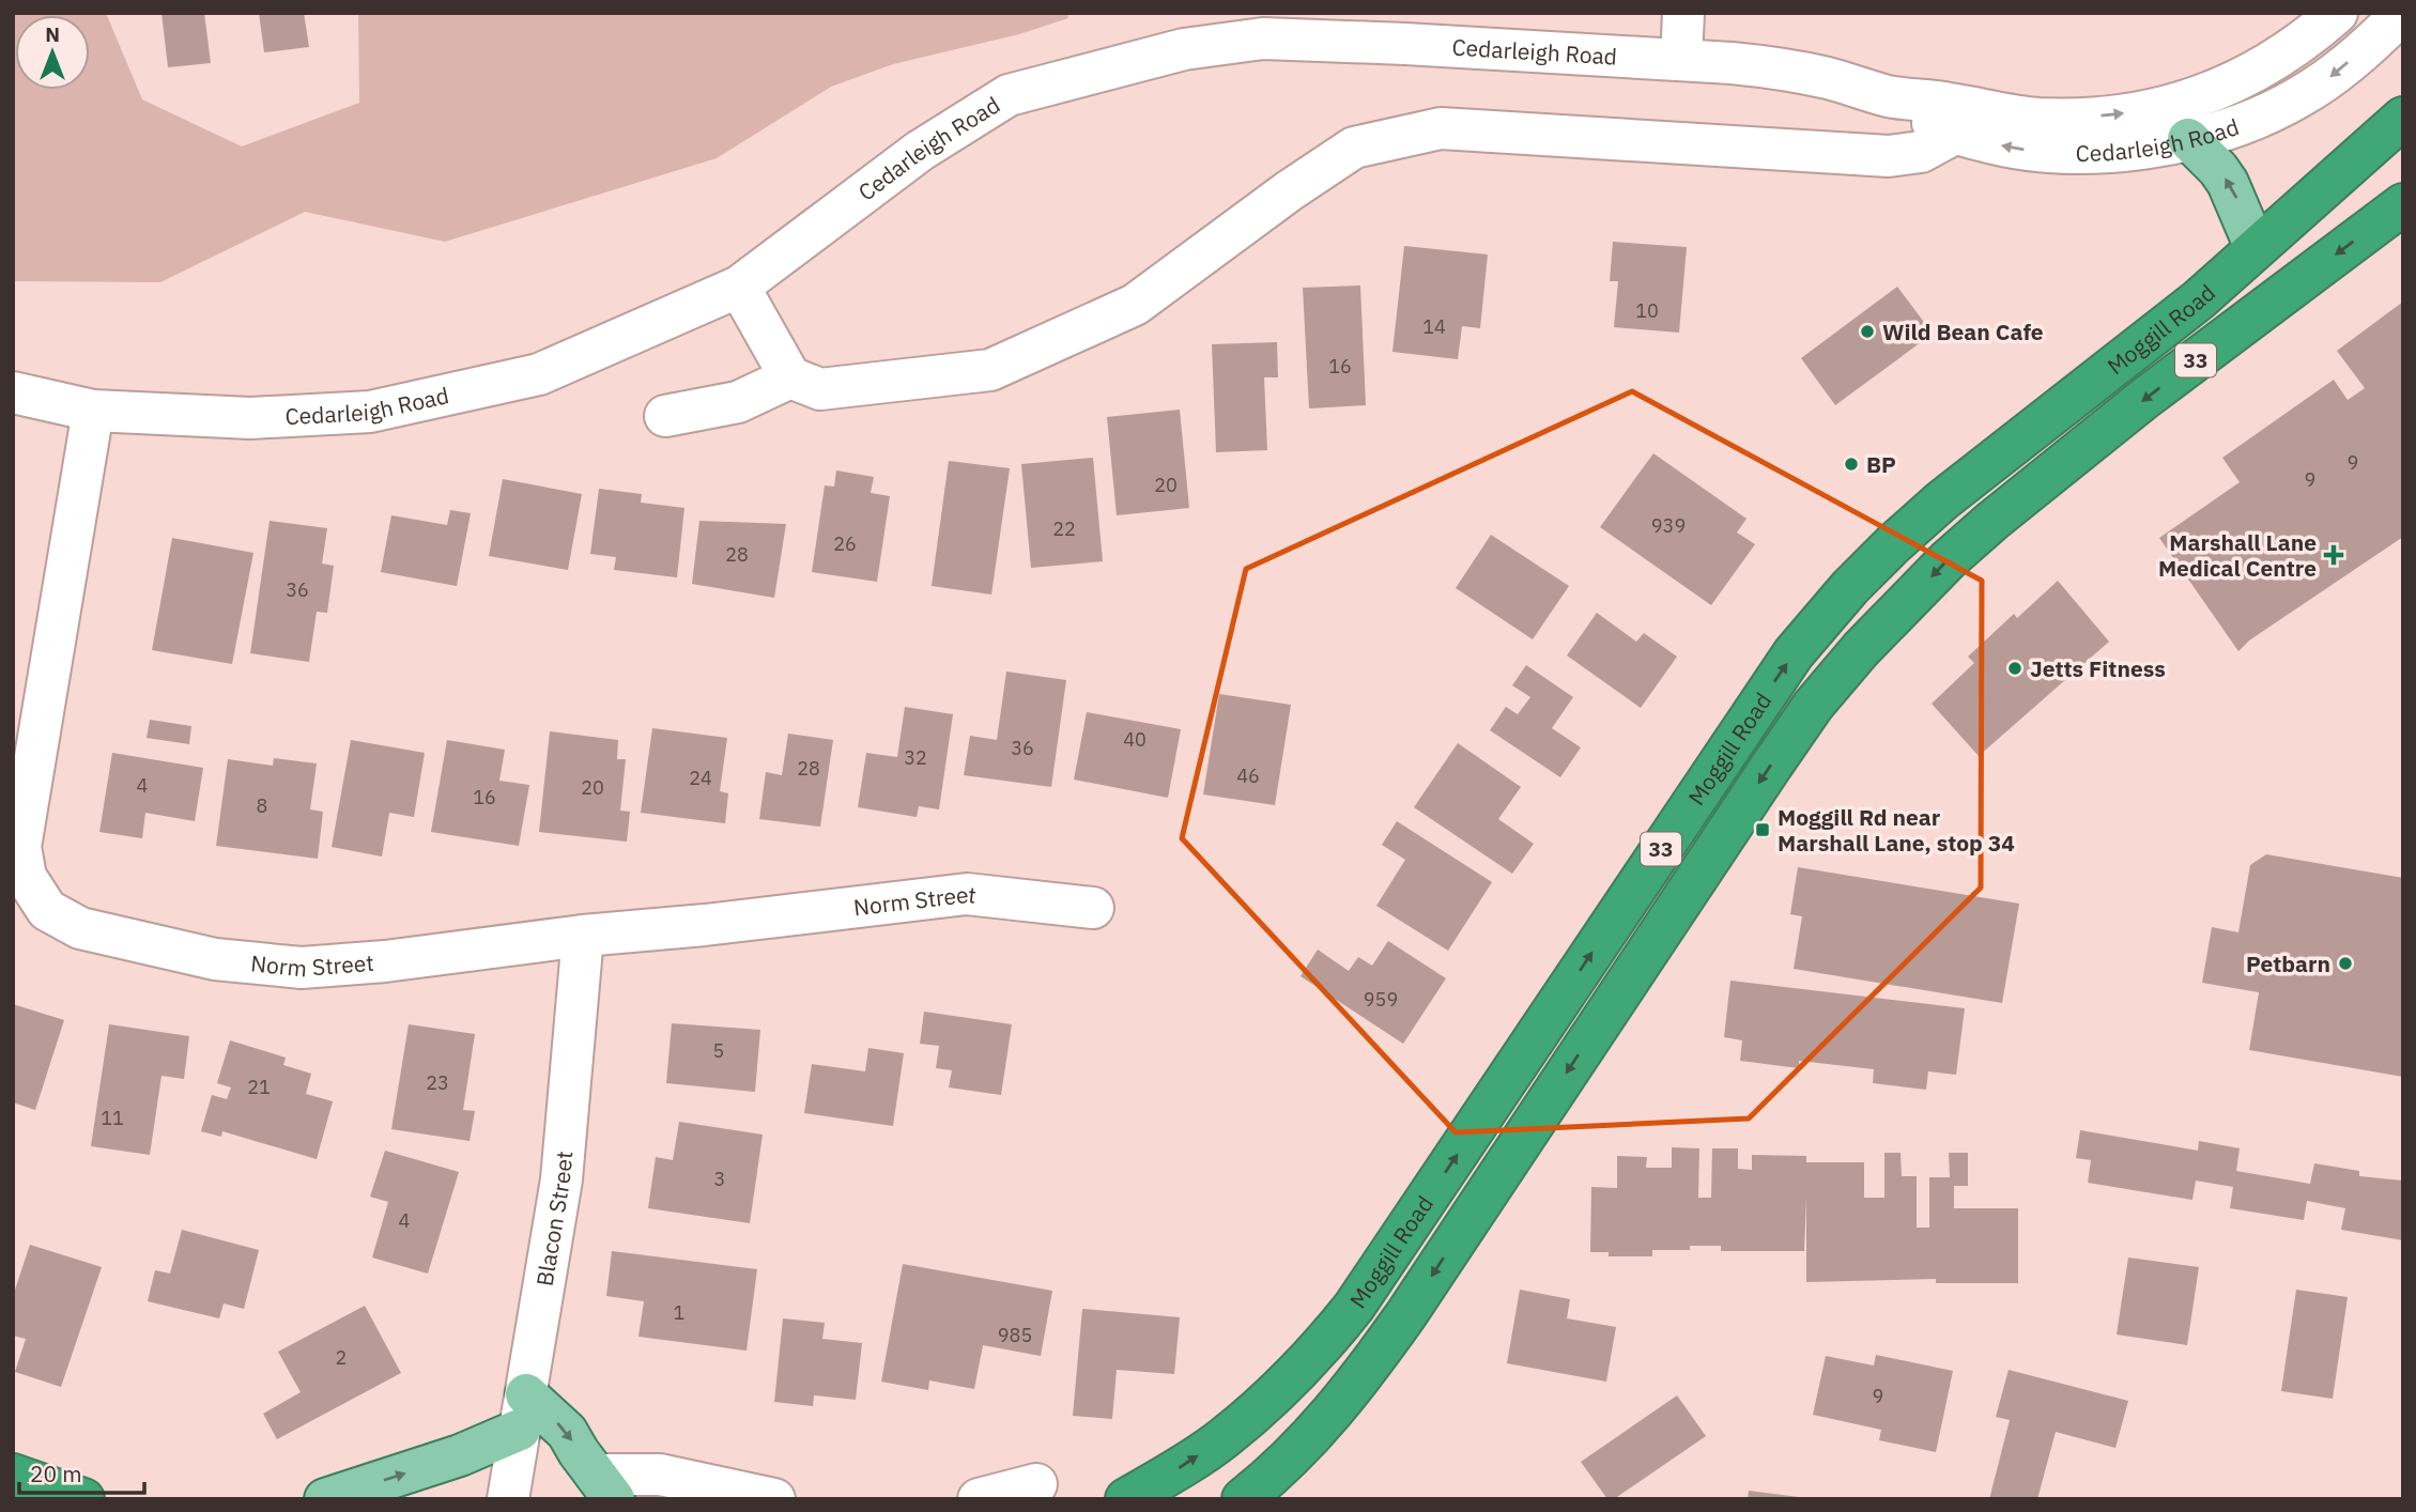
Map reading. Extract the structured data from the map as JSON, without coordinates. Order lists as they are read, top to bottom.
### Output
{
  "streets": {
    "highway": ["Moggill Road", "33"],
    "street": ["Cedarleigh Road", "Norm Street", "Blacon Street"]
  },
  "crossings": [
    ["Cedarleigh Road", "Norm Street"],
    ["Norm Street", "Blacon Street"]
  ],
  "places": {
    "other": [
      "Wild Bean Cafe",
      "BP",
      "Jetts Fitness",
      "Petbarn"
    ],
    "health": ["Marshall Lane Medical Centre"],
    "transit": ["Moggill Rd near Marshall Lane, stop 34"]
  },
  "house_numbers": [
    "10",
    "14",
    "16",
    "9",
    "9",
    "20",
    "939",
    "22",
    "26",
    "28",
    "36",
    "40",
    "36",
    "32",
    "28",
    "46",
    "24",
    "4",
    "20",
    "16",
    "8",
    "959",
    "5",
    "23",
    "21",
    "11",
    "3",
    "4",
    "1",
    "985",
    "2",
    "9"
  ],
  "scale_bar": "20 m",
  "north": "top"
}
